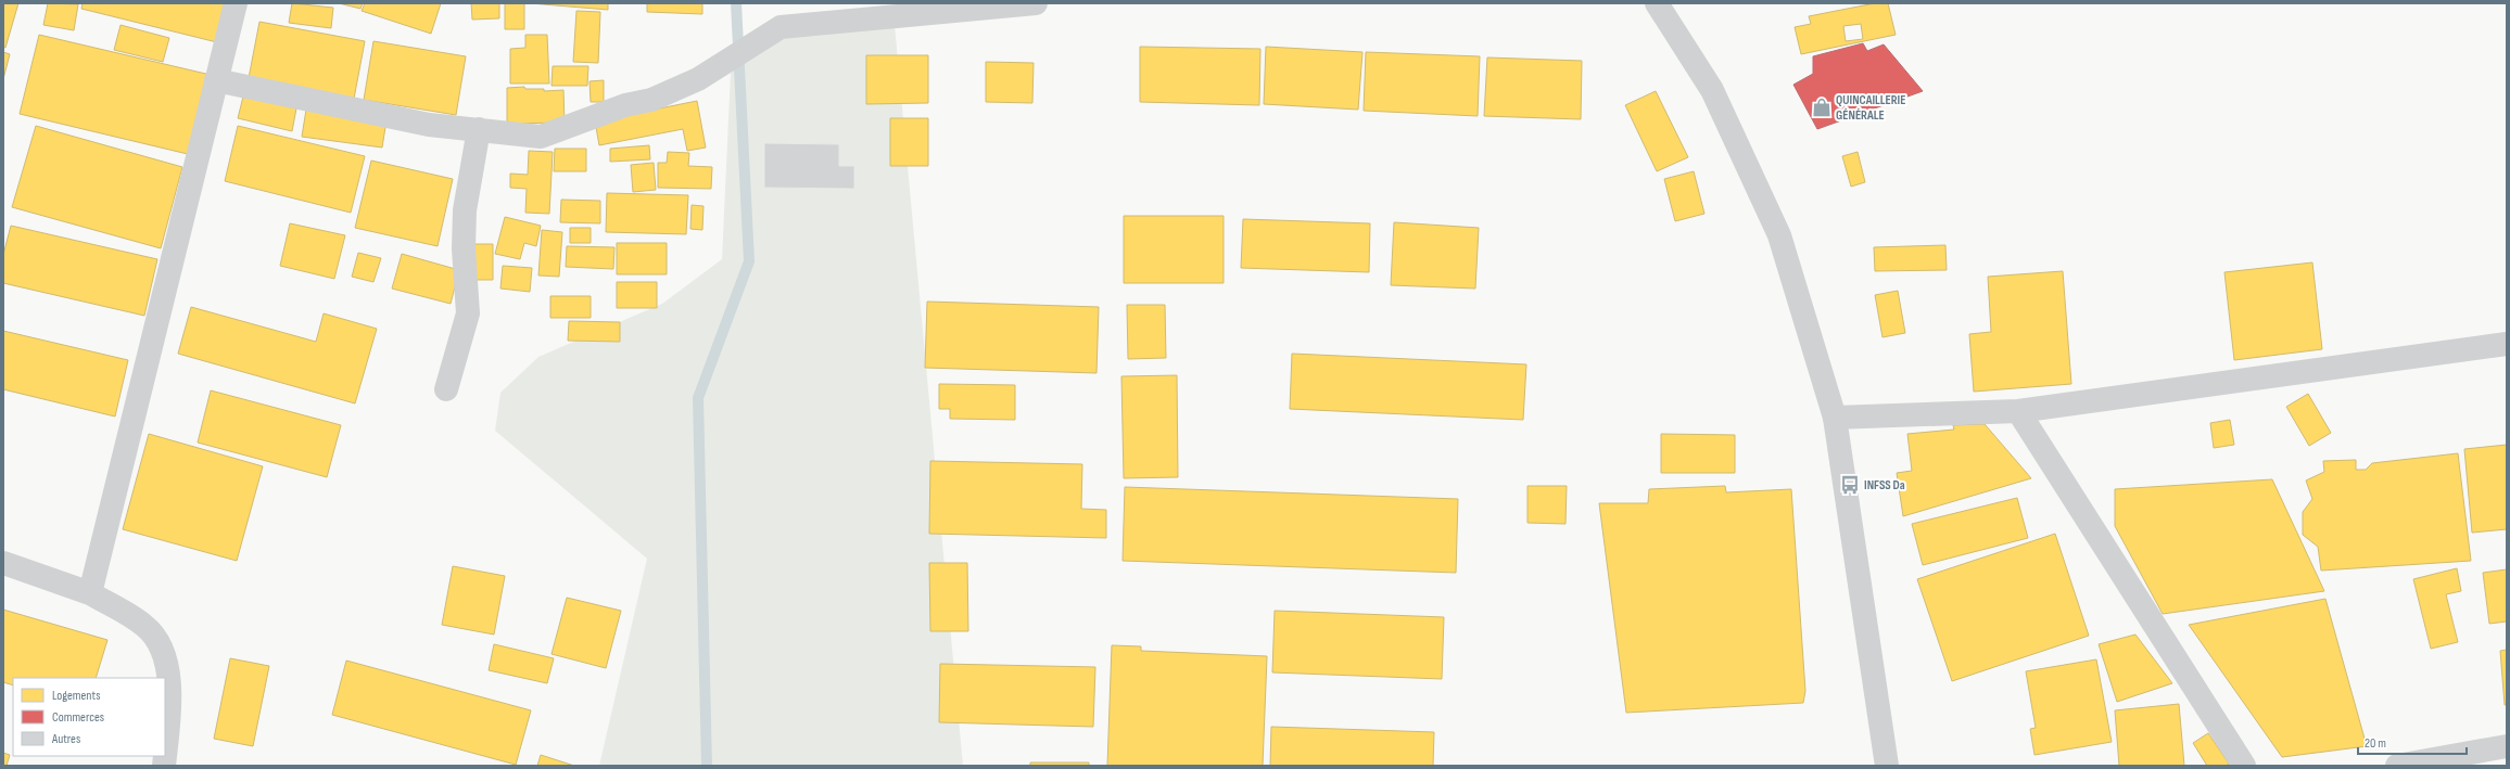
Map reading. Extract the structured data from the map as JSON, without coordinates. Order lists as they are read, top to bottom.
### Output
{
  "places": {
    "shop": ["QUINCAILLERIE GÉNÉRALE"],
    "bus stop": ["INFSS Da"]
  },
  "legend": ["Logements", "Commerces", "Autres"],
  "scale_bar": "20 m"
}
